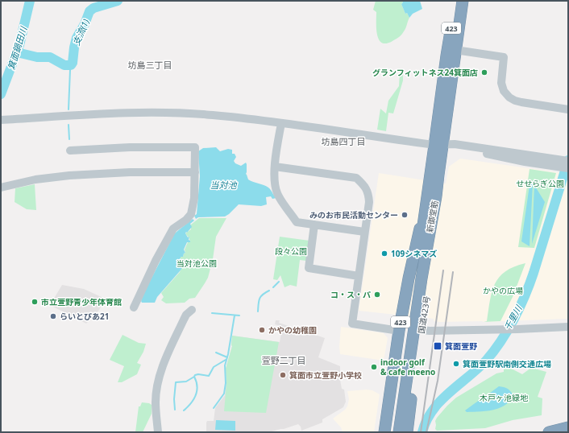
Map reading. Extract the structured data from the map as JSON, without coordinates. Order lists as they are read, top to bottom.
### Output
{
  "streets": {
    "highway": ["423", "新御堂筋", "国道423号"]
  },
  "crossings": [
    ["423", "新御堂筋"],
    ["新御堂筋", "国道423号"]
  ],
  "districts": ["坊島三丁目", "坊島四丁目", "萱野二丁目"],
  "water": [
    "支流(1)",
    "箕面鍋田川",
    "当対池",
    "千里川"
  ],
  "parks": [
    "せせらぎ公園",
    "段々公園",
    "当対池公園",
    "かやの広場",
    "木戸ヶ池緑地"
  ],
  "places": {
    "other": [
      "グランフィットネス24箕面店",
      "みのお市民活動センター",
      "109シネマズ",
      "コ・ス・パ",
      "市立萱野青少年体育館",
      "らいとぴあ21",
      "かやの幼稚園",
      "箕面萱野駅南側交通広場",
      "indoor golf & cafe meeno",
      "箕面市立萱野小学校"
    ],
    "transit": ["箕面萱野"]
  }
}
